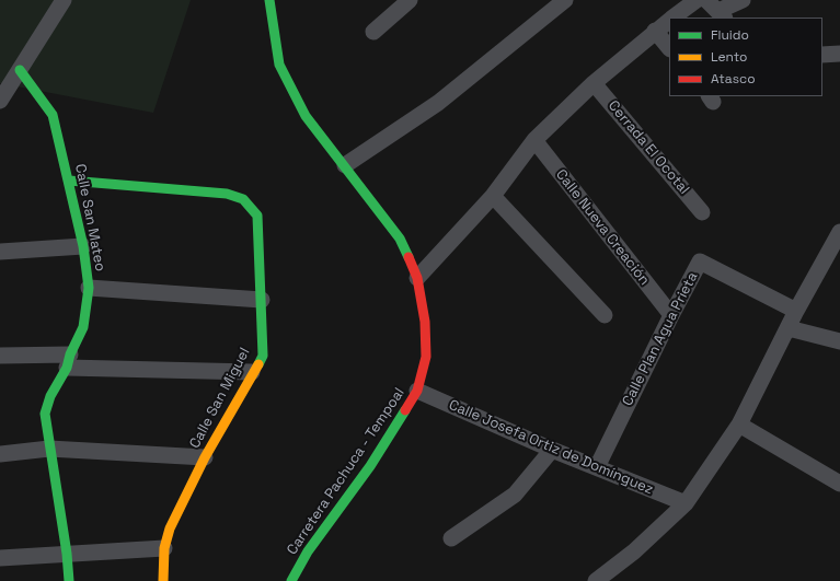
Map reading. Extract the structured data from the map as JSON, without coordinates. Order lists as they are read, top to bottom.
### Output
{
  "streets": {
    "street": [
      "Cerrada El Ocotal",
      "Calle San Mateo",
      "Calle Nueva Creación",
      "Calle Plan Agua Prieta",
      "Calle San Miguel",
      "Calle Josefa Ortiz de Domínguez",
      "Carretera Pachuca - Tempoal"
    ]
  },
  "crossings": [
    ["Calle San Mateo", "Calle San Miguel"],
    ["Calle Nueva Creación", "Calle Plan Agua Prieta"],
    ["Calle Plan Agua Prieta", "Calle Josefa Ortiz de Domínguez"],
    ["Calle Josefa Ortiz de Domínguez", "Carretera Pachuca - Tempoal"]
  ],
  "legend": ["Fluido", "Lento", "Atasco"]
}
